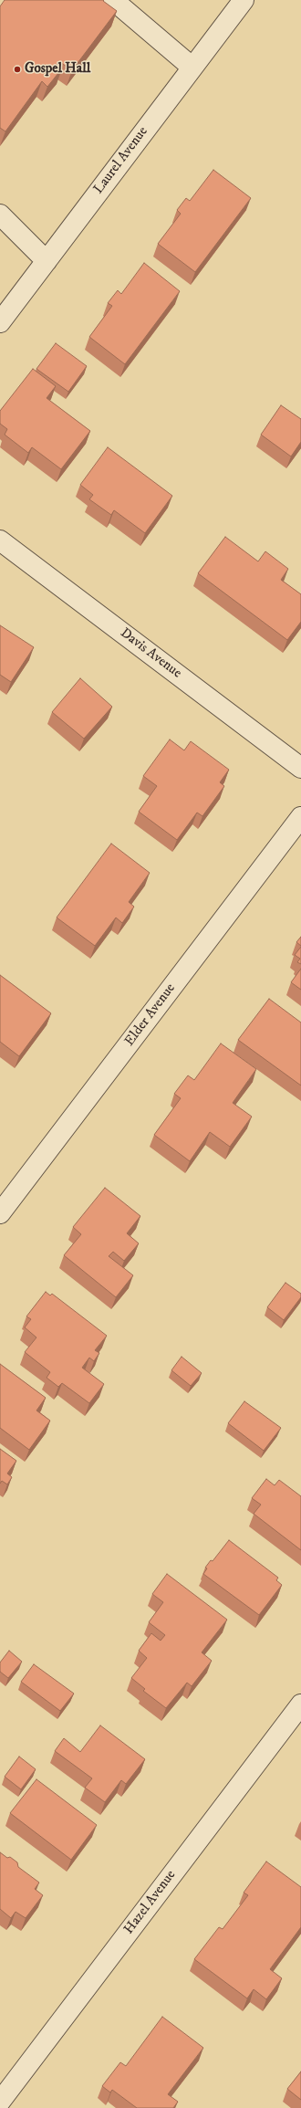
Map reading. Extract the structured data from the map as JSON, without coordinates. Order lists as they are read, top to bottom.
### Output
{
  "streets": {
    "street": [
      "Laurel Avenue",
      "Davis Avenue",
      "Elder Avenue",
      "Hazel Avenue"
    ]
  },
  "places": ["Gospel Hall"]
}
